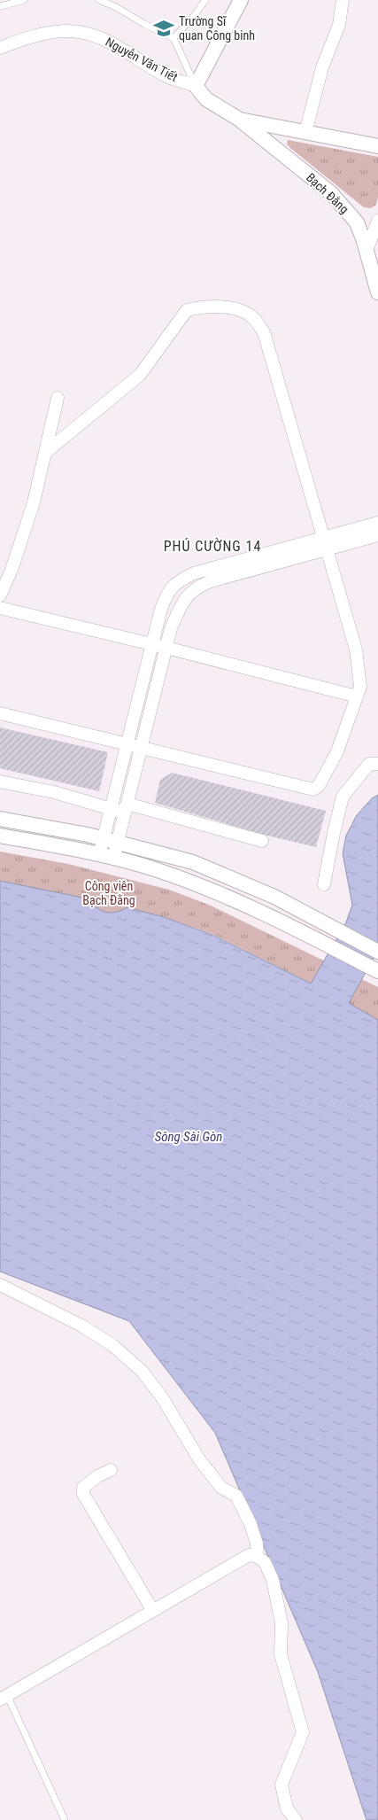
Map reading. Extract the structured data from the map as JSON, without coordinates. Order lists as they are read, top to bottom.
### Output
{
  "streets": {
    "street": ["Nguyễn Văn Tiết", "Bạch Đằng"]
  },
  "crossings": [
    ["Nguyễn Văn Tiết", "Bạch Đằng"]
  ],
  "districts": ["PHÚ CƯỜNG 14"],
  "water": ["Sông Sài Gòn"],
  "parks": ["Công viên Bạch Đằng"],
  "places": {
    "school or university": ["Trường Sĩ quan Công binh"]
  }
}
